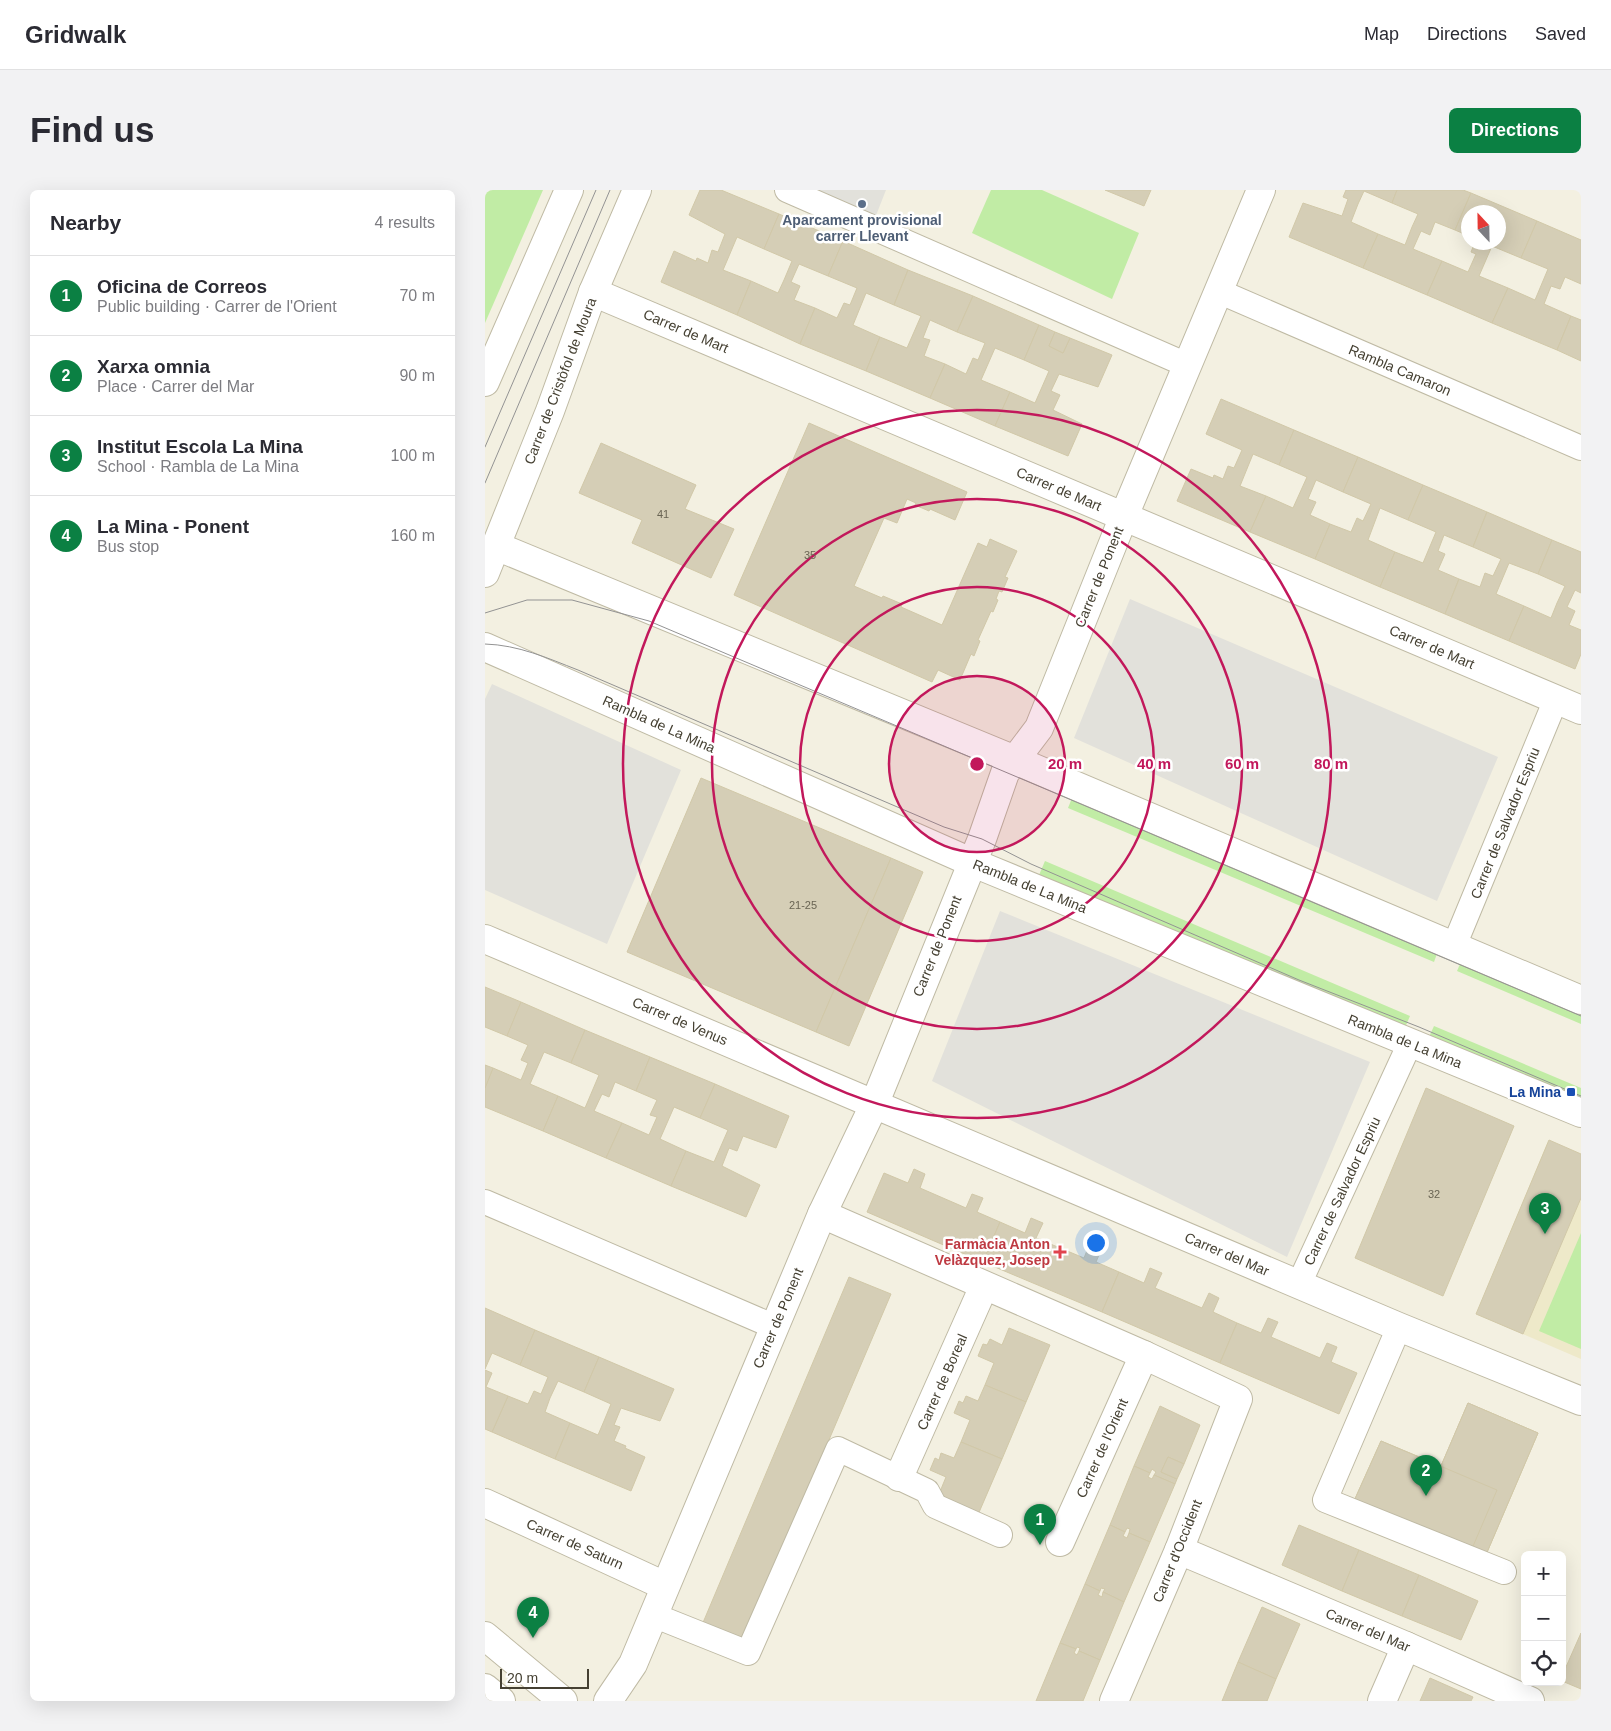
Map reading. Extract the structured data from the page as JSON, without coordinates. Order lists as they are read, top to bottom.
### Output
{
  "streets": {
    "street": [
      "Carrer de Mart",
      "Rambla Camaron",
      "Carrer de Cristòfol de Moura",
      "Carrer de Ponent",
      "Rambla de La Mina",
      "Carrer de Salvador Espriu",
      "Carrer de Venus",
      "Carrer del Mar",
      "Carrer de Boreal",
      "Carrer de l'Orient",
      "Carrer de Saturn",
      "Carrer d'Occident"
    ]
  },
  "crossings": [
    ["Carrer de Mart", "Carrer de Cristòfol de Moura"],
    ["Carrer de Mart", "Carrer de Ponent"],
    ["Carrer de Mart", "Carrer de Salvador Espriu"],
    ["Rambla Camaron", "Carrer de Ponent"],
    ["Carrer de Ponent", "Rambla de La Mina"],
    ["Carrer de Ponent", "Carrer de Venus"],
    ["Carrer de Ponent", "Carrer del Mar"],
    ["Carrer de Ponent", "Carrer de Saturn"],
    ["Rambla de La Mina", "Carrer de Salvador Espriu"],
    ["Carrer de Salvador Espriu", "Carrer del Mar"],
    ["Carrer de Venus", "Carrer del Mar"],
    ["Carrer del Mar", "Carrer d'Occident"],
    ["Carrer de l'Orient", "Carrer d'Occident"]
  ],
  "places": {
    "other": ["Aparcament provisional carrer Llevant"],
    "transit": ["La Mina"],
    "health": ["Farmàcia Anton Velàzquez, Josep"]
  },
  "house_numbers": [
    "41",
    "35",
    "21-25",
    "32"
  ],
  "scale_bar": "20 m",
  "north": "top",
  "page": {
    "header": "Gridwalk",
    "nav": ["Map", "Directions", "Saved"],
    "buttons": "Directions",
    "title": "Find us",
    "heading": ["Nearby", "4 results"],
    "list": [
      {
        "mark": "1",
        "name": "Oficina de Correos",
        "note": "Public building · Carrer de l'Orient",
        "value": "70 m"
      },
      {
        "mark": "2",
        "name": "Xarxa omnia",
        "note": "Place · Carrer del Mar",
        "value": "90 m"
      },
      {
        "mark": "3",
        "name": "Institut Escola La Mina",
        "note": "School · Rambla de La Mina",
        "value": "100 m"
      },
      {
        "mark": "4",
        "name": "La Mina - Ponent",
        "note": "Bus stop",
        "value": "160 m"
      }
    ],
    "pins": [
      "3",
      "2",
      "1",
      "4"
    ],
    "map_buttons": ["+", "−"],
    "scale": "20 m"
  },
  "rings": [
    "20 m",
    "40 m",
    "60 m",
    "80 m"
  ]
}
